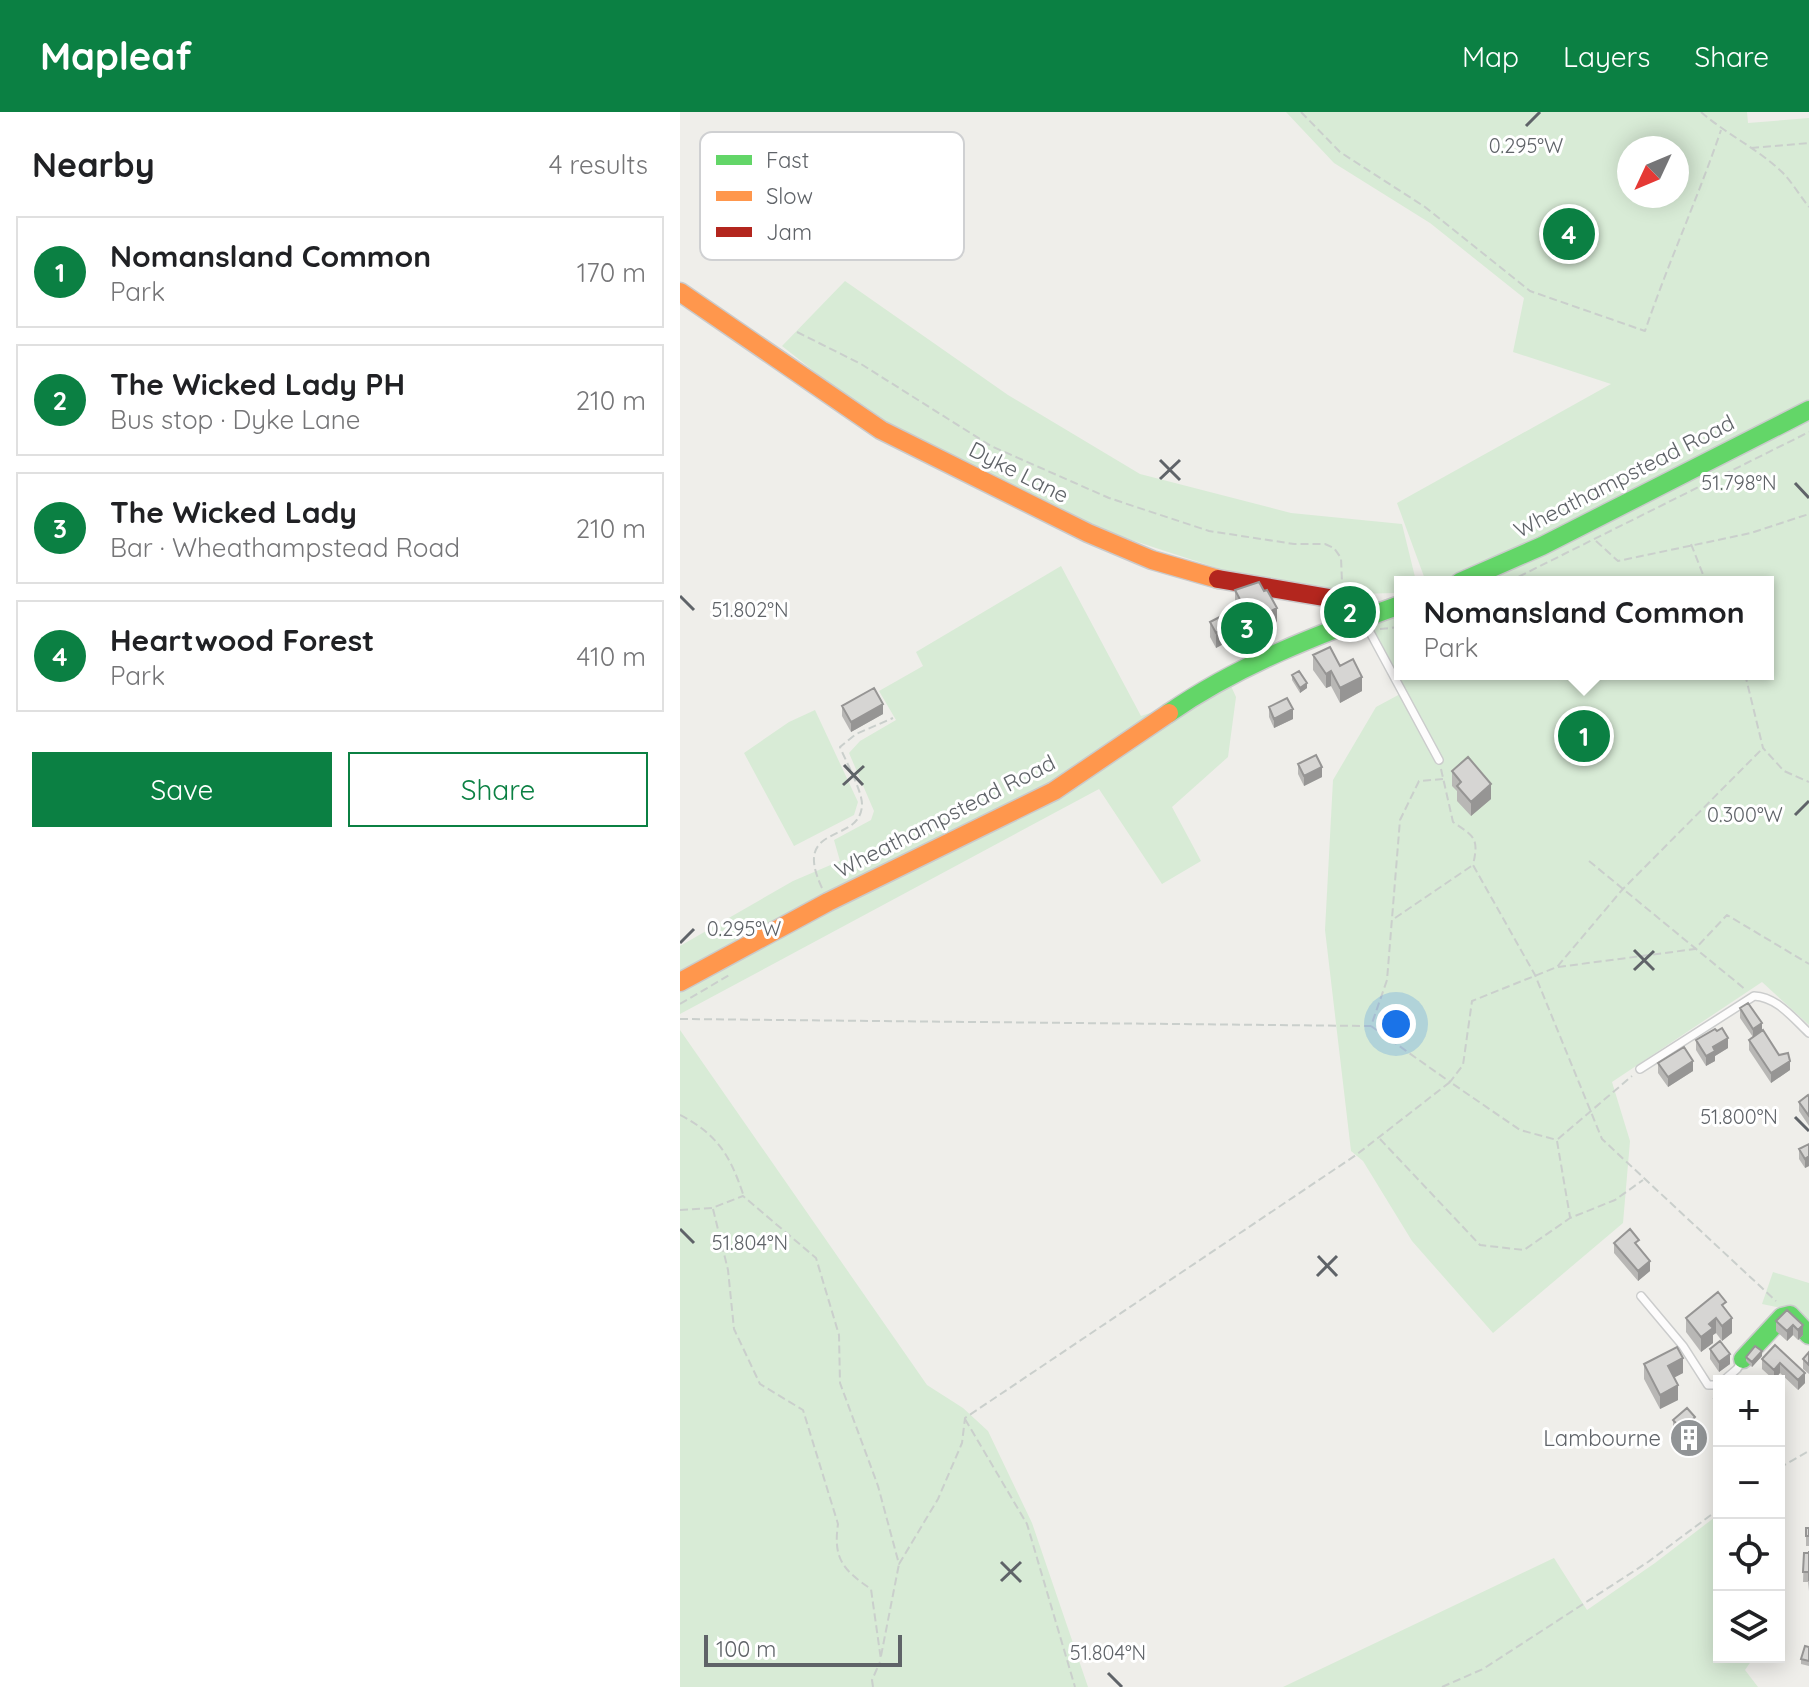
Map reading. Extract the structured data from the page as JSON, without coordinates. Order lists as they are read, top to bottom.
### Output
{
  "streets": {
    "main road": ["Dyke Lane", "Wheathampstead Road"]
  },
  "crossings": [
    ["Dyke Lane", "Wheathampstead Road"]
  ],
  "places": {
    "building": ["Lambourne"]
  },
  "legend": ["Fast", "Slow", "Jam"],
  "scale_bar": "100 m",
  "north": "bottom left",
  "page": {
    "header": "Mapleaf",
    "nav": ["Map", "Layers", "Share"],
    "heading": ["Nearby", "4 results"],
    "pins": [
      "4",
      "2",
      "3",
      "1"
    ],
    "list": [
      {
        "mark": "1",
        "name": "Nomansland Common",
        "note": "Park",
        "value": "170 m"
      },
      {
        "mark": "2",
        "name": "The Wicked Lady PH",
        "note": "Bus stop · Dyke Lane",
        "value": "210 m"
      },
      {
        "mark": "3",
        "name": "The Wicked Lady",
        "note": "Bar · Wheathampstead Road",
        "value": "210 m"
      },
      {
        "mark": "4",
        "name": "Heartwood Forest",
        "note": "Park",
        "value": "410 m"
      }
    ],
    "popup": ["Nomansland Common", "Park"],
    "buttons": ["Save", "Share"],
    "map_buttons": ["+", "−"],
    "scale": "100 m"
  },
  "coordinates": [
    "0.295°W",
    "51.798°N",
    "51.802°N",
    "0.300°W",
    "51.800°N",
    "51.804°N"
  ]
}
